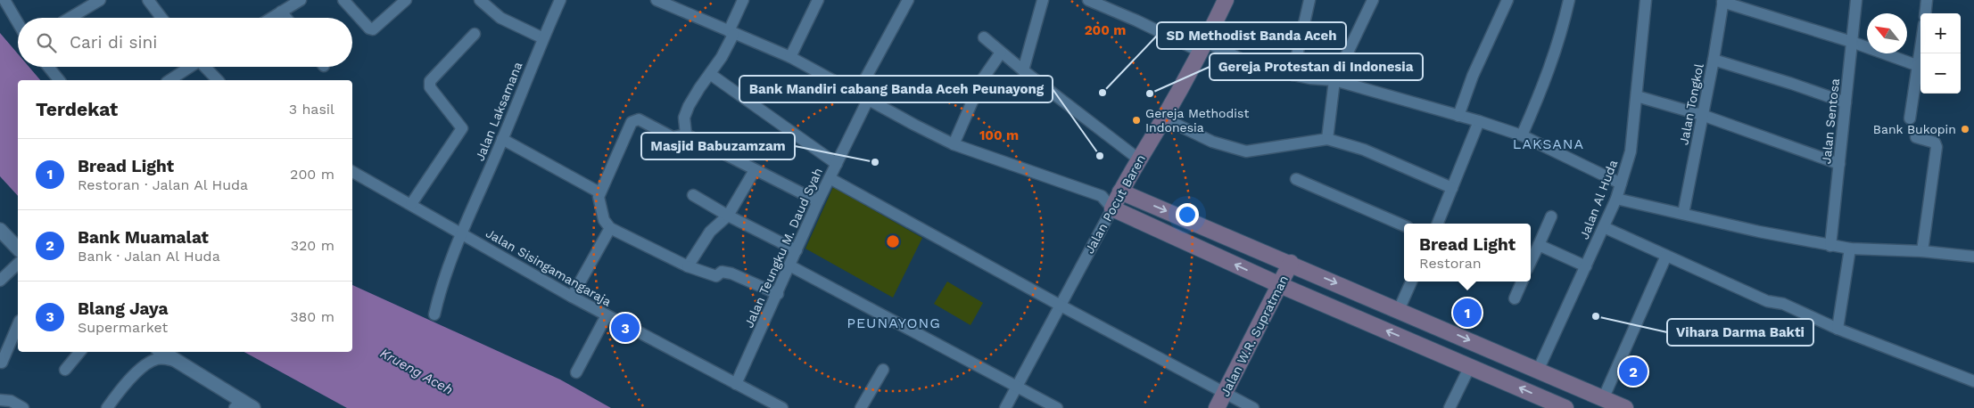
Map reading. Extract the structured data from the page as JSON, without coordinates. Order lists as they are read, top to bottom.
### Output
{
  "streets": {
    "main road": ["Jalan Pocut Baren", "Jalan W.R. Supratman"],
    "street": [
      "Jalan Tongkol",
      "Jalan Laksamana",
      "Jalan Sentosa",
      "Jalan Al Huda",
      "Jalan Teungku M. Daud Syah",
      "Jalan Sisingamangaraja"
    ]
  },
  "crossings": [
    ["Jalan Laksamana", "Jalan Sisingamangaraja"],
    ["Jalan Teungku M. Daud Syah", "Jalan Sisingamangaraja"]
  ],
  "districts": ["LAKSANA", "PEUNAYONG"],
  "water": ["Krueng Aceh"],
  "places": [
    "SD Methodist Banda Aceh",
    "Gereja Protestan di Indonesia",
    "Gereja Methodist Indonesia",
    "Bank Bukopin",
    "Bank Mandiri cabang Banda Aceh Peunayong",
    "Masjid Babuzamzam",
    "Vihara Darma Bakti"
  ],
  "north": "top left",
  "page": {
    "map_buttons": ["+", "−"],
    "search": "Cari di sini",
    "heading": ["Terdekat", "3 hasil"],
    "list": [
      {
        "mark": "1",
        "name": "Bread Light",
        "note": "Restoran · Jalan Al Huda",
        "value": "200 m"
      },
      {
        "mark": "2",
        "name": "Bank Muamalat",
        "note": "Bank · Jalan Al Huda",
        "value": "320 m"
      },
      {
        "mark": "3",
        "name": "Blang Jaya",
        "note": "Supermarket",
        "value": "380 m"
      }
    ],
    "popup": ["Bread Light", "Restoran"],
    "pins": ["1", "3", "2"]
  },
  "rings": ["200 m", "100 m"]
}
